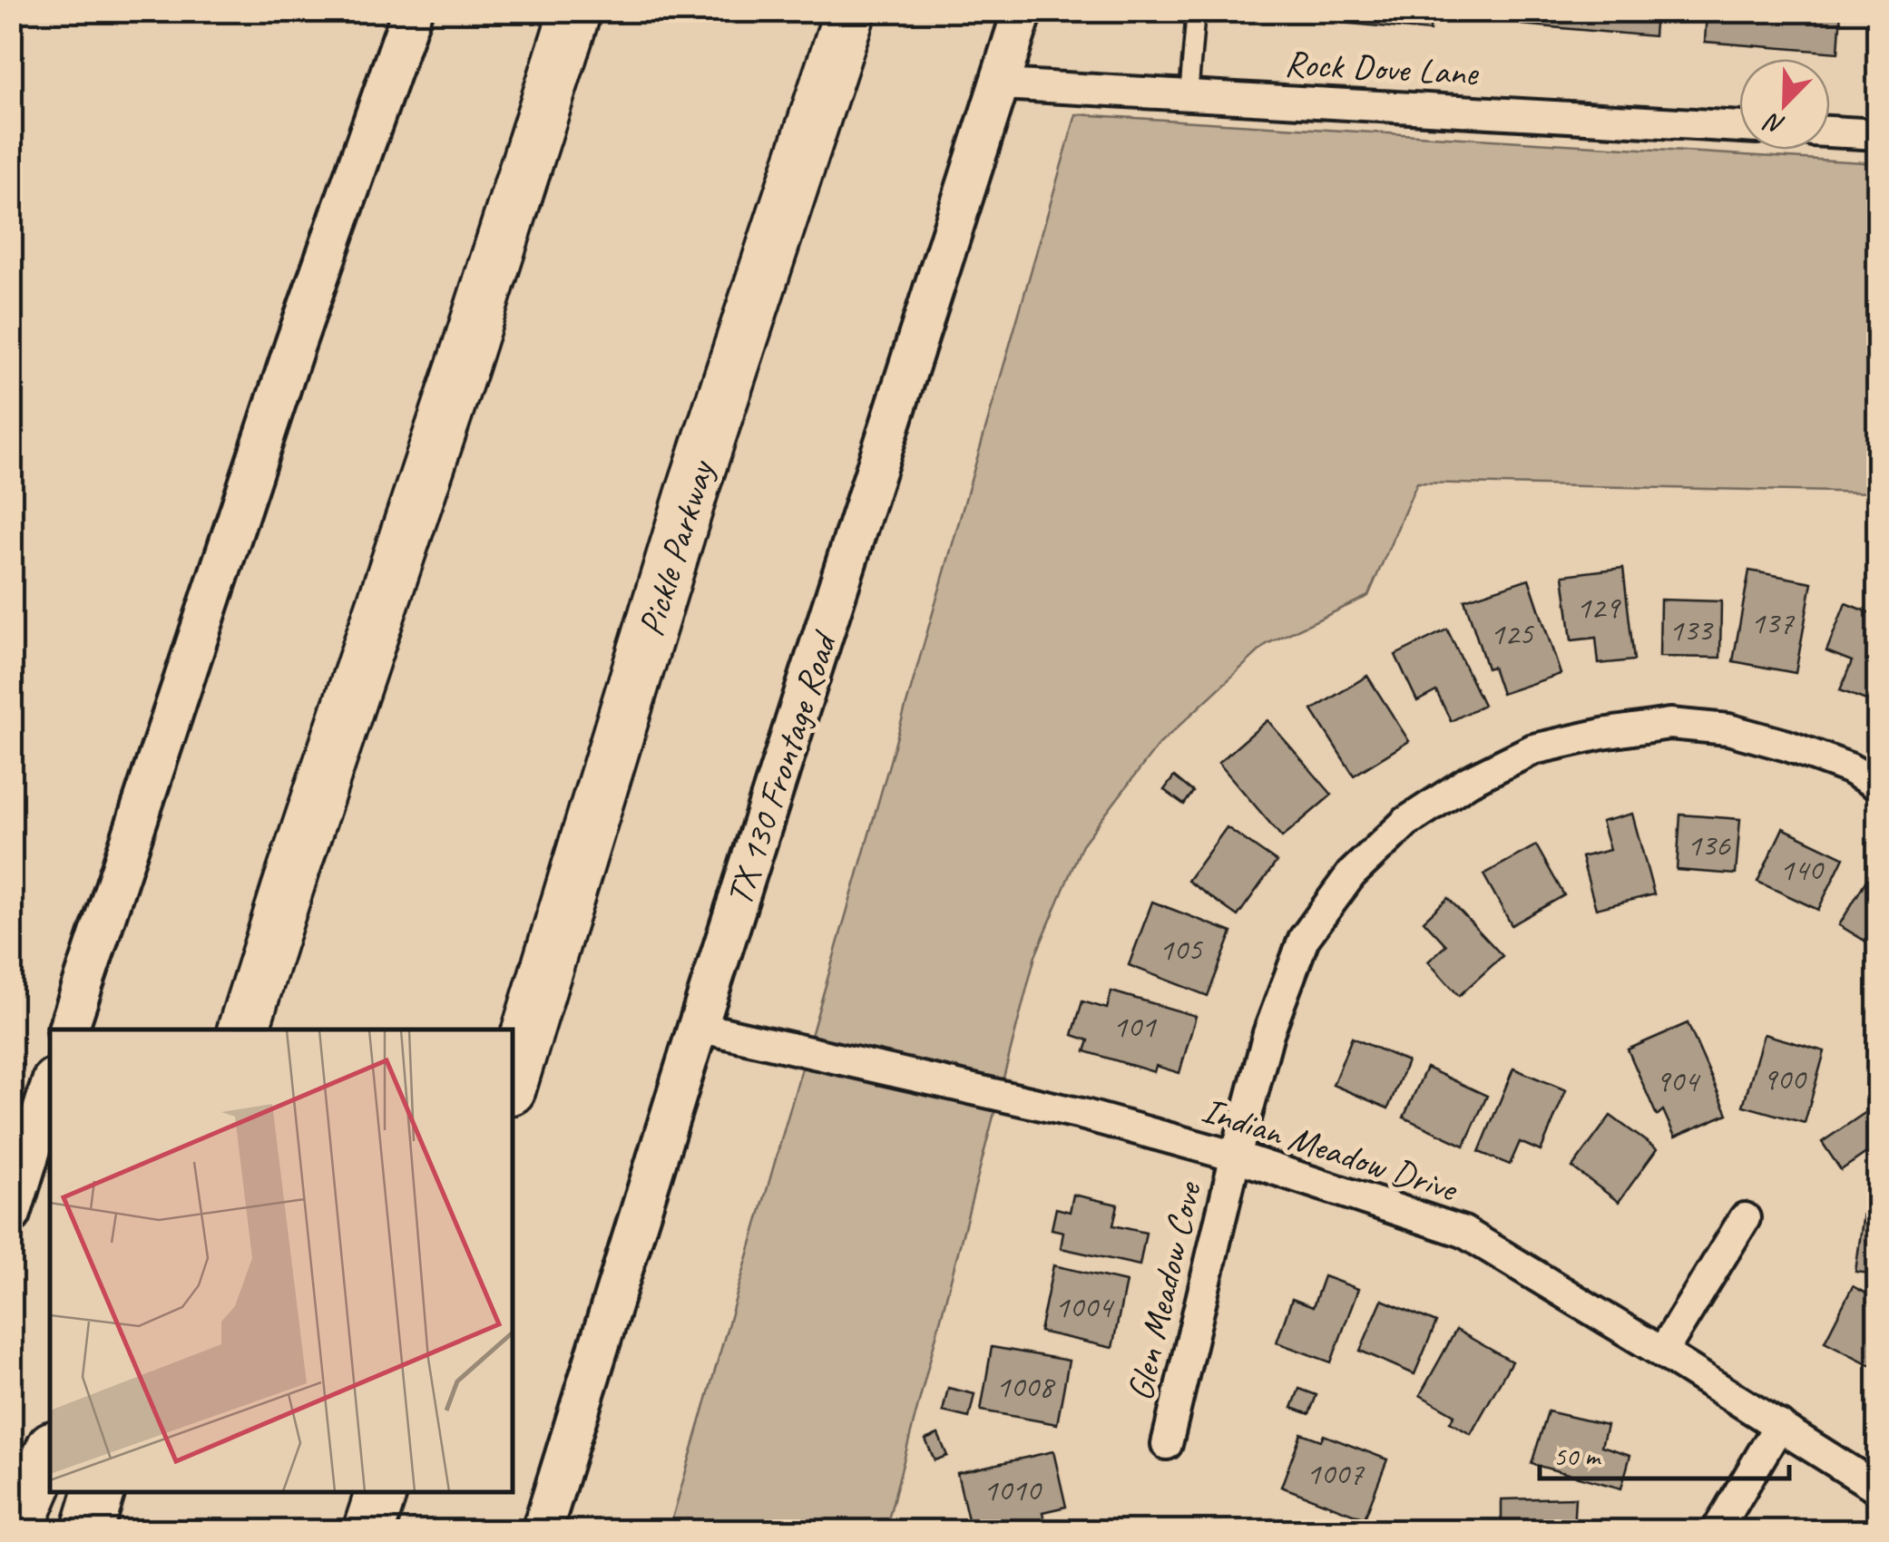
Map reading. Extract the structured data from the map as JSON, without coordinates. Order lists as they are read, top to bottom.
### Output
{
  "streets": {
    "highway": ["Pickle Parkway"],
    "street": [
      "Rock Dove Lane",
      "TX 130 Frontage Road",
      "Indian Meadow Drive",
      "Glen Meadow Cove"
    ]
  },
  "crossings": [
    ["Rock Dove Lane", "TX 130 Frontage Road"],
    ["TX 130 Frontage Road", "Indian Meadow Drive"],
    ["Indian Meadow Drive", "Glen Meadow Cove"]
  ],
  "house_numbers": [
    "129",
    "137",
    "133",
    "125",
    "136",
    "140",
    "105",
    "101",
    "900",
    "904",
    "1004",
    "1008",
    "1007",
    "1010"
  ],
  "scale_bar": "50 m",
  "north": "bottom left"
}
